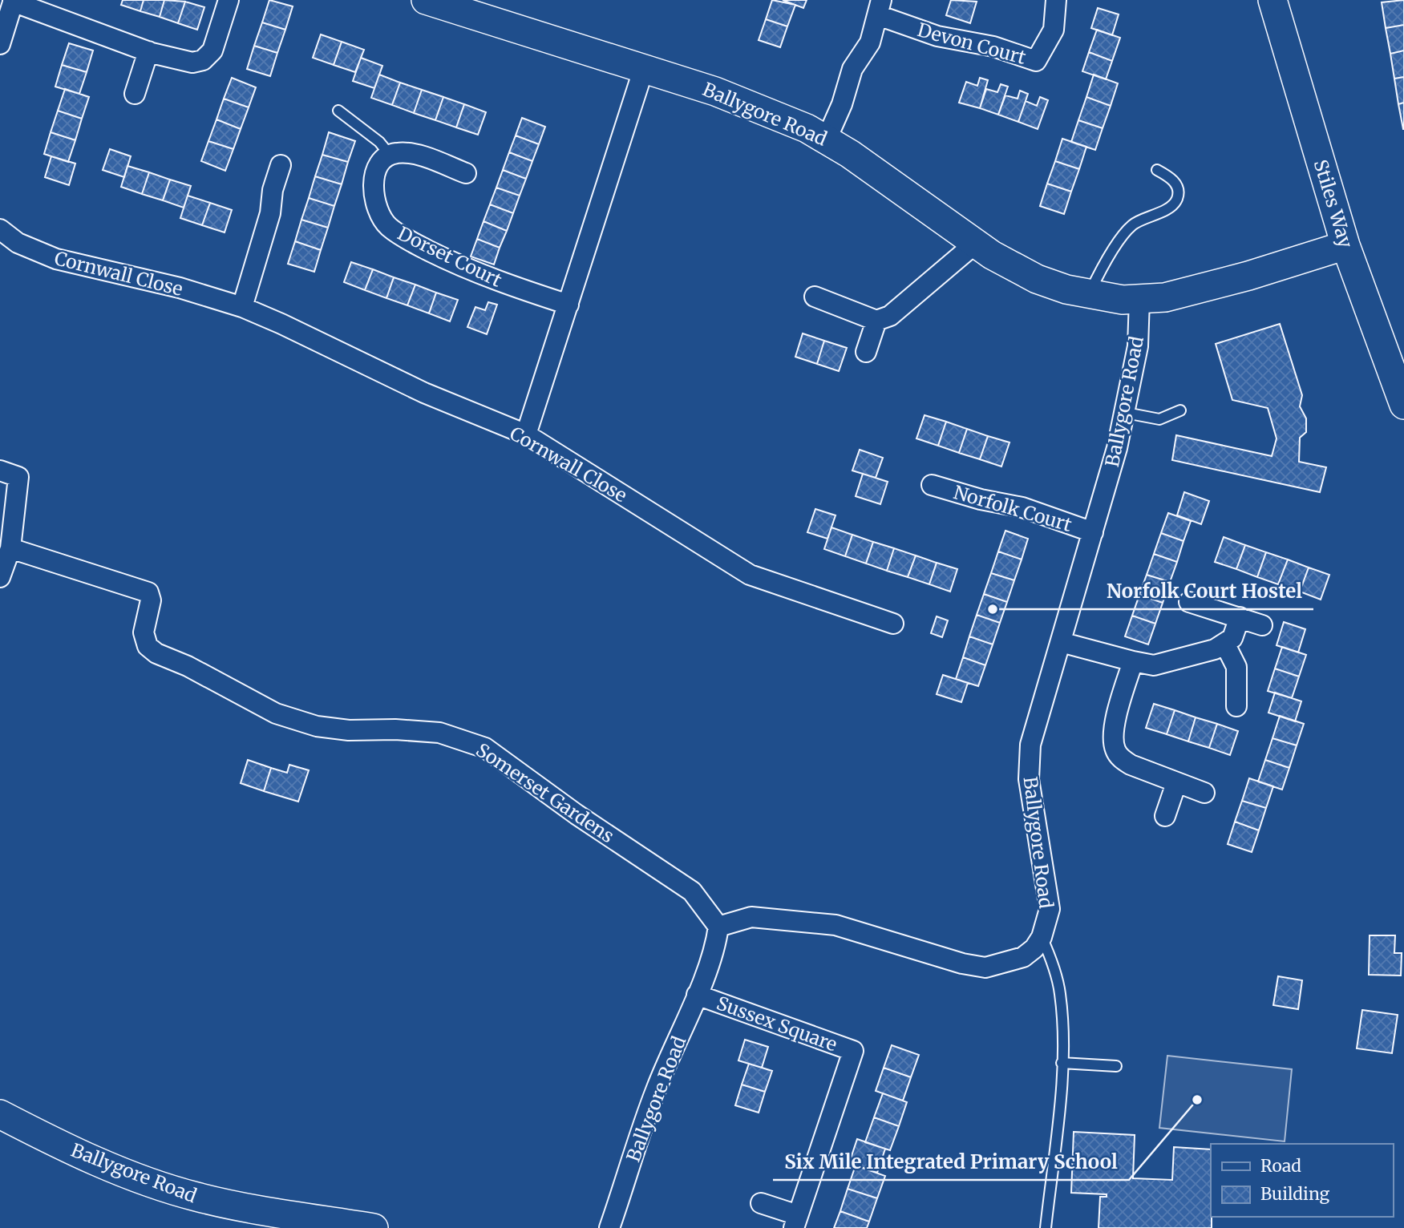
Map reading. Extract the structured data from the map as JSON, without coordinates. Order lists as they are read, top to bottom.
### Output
{
  "streets": {
    "street": [
      "Devon Court",
      "Ballygore Road",
      "Stiles Way",
      "Dorset Court",
      "Cornwall Close",
      "Norfolk Court",
      "Somerset Gardens",
      "Sussex Square"
    ]
  },
  "crossings": [
    ["Devon Court", "Ballygore Road"],
    ["Ballygore Road", "Stiles Way"],
    ["Ballygore Road", "Norfolk Court"],
    ["Ballygore Road", "Somerset Gardens"],
    ["Ballygore Road", "Sussex Square"]
  ],
  "places": ["Norfolk Court Hostel", "Six Mile Integrated Primary School"],
  "legend": ["Road", "Building"]
}
